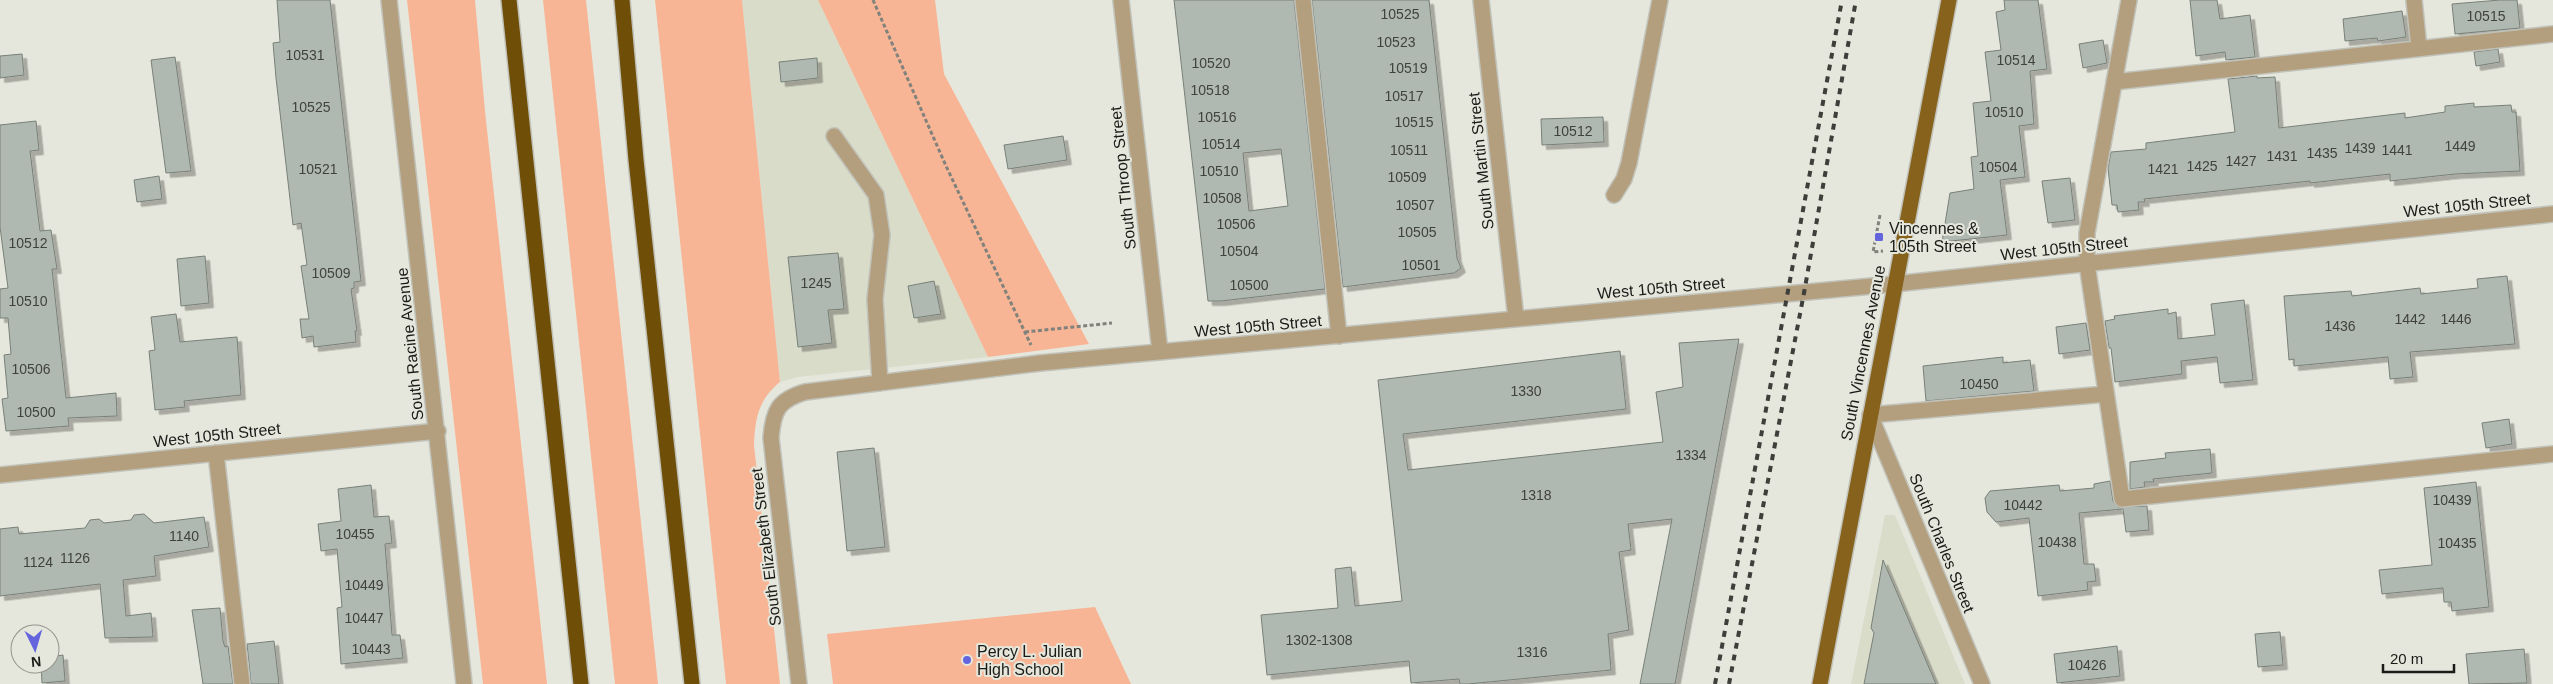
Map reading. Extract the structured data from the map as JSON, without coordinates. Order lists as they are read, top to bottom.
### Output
{
  "streets": {
    "main road": ["South Vincennes Avenue"],
    "street": [
      "South Martin Street",
      "South Throop Street",
      "West 105th Street",
      "South Racine Avenue",
      "South Charles Street",
      "South Elizabeth Street"
    ]
  },
  "crossings": [
    ["South Martin Street", "West 105th Street"],
    ["South Throop Street", "West 105th Street"],
    ["West 105th Street", "South Racine Avenue"],
    ["West 105th Street", "South Vincennes Avenue"],
    ["West 105th Street", "South Elizabeth Street"],
    ["South Vincennes Avenue", "South Charles Street"]
  ],
  "places": {
    "transit": ["Vincennes & 105th Street"],
    "other": ["Percy L. Julian High School"]
  },
  "house_numbers": [
    "10525",
    "10515",
    "10523",
    "10531",
    "10514",
    "10520",
    "10519",
    "10518",
    "10517",
    "10525",
    "10510",
    "10516",
    "10515",
    "10512",
    "10514",
    "1449",
    "1439",
    "10511",
    "1441",
    "1435",
    "1431",
    "1427",
    "1425",
    "10504",
    "10521",
    "1421",
    "10510",
    "10509",
    "10508",
    "10507",
    "10506",
    "10505",
    "10512",
    "10504",
    "10501",
    "10509",
    "1245",
    "10500",
    "10510",
    "1442",
    "1446",
    "1436",
    "10506",
    "10450",
    "1330",
    "10500",
    "1334",
    "1318",
    "10439",
    "10442",
    "10455",
    "1140",
    "10438",
    "10435",
    "1126",
    "1124",
    "10449",
    "10447",
    "1302-1308",
    "10443",
    "1316",
    "10426"
  ],
  "scale_bar": "20 m",
  "north": "bottom"
}
